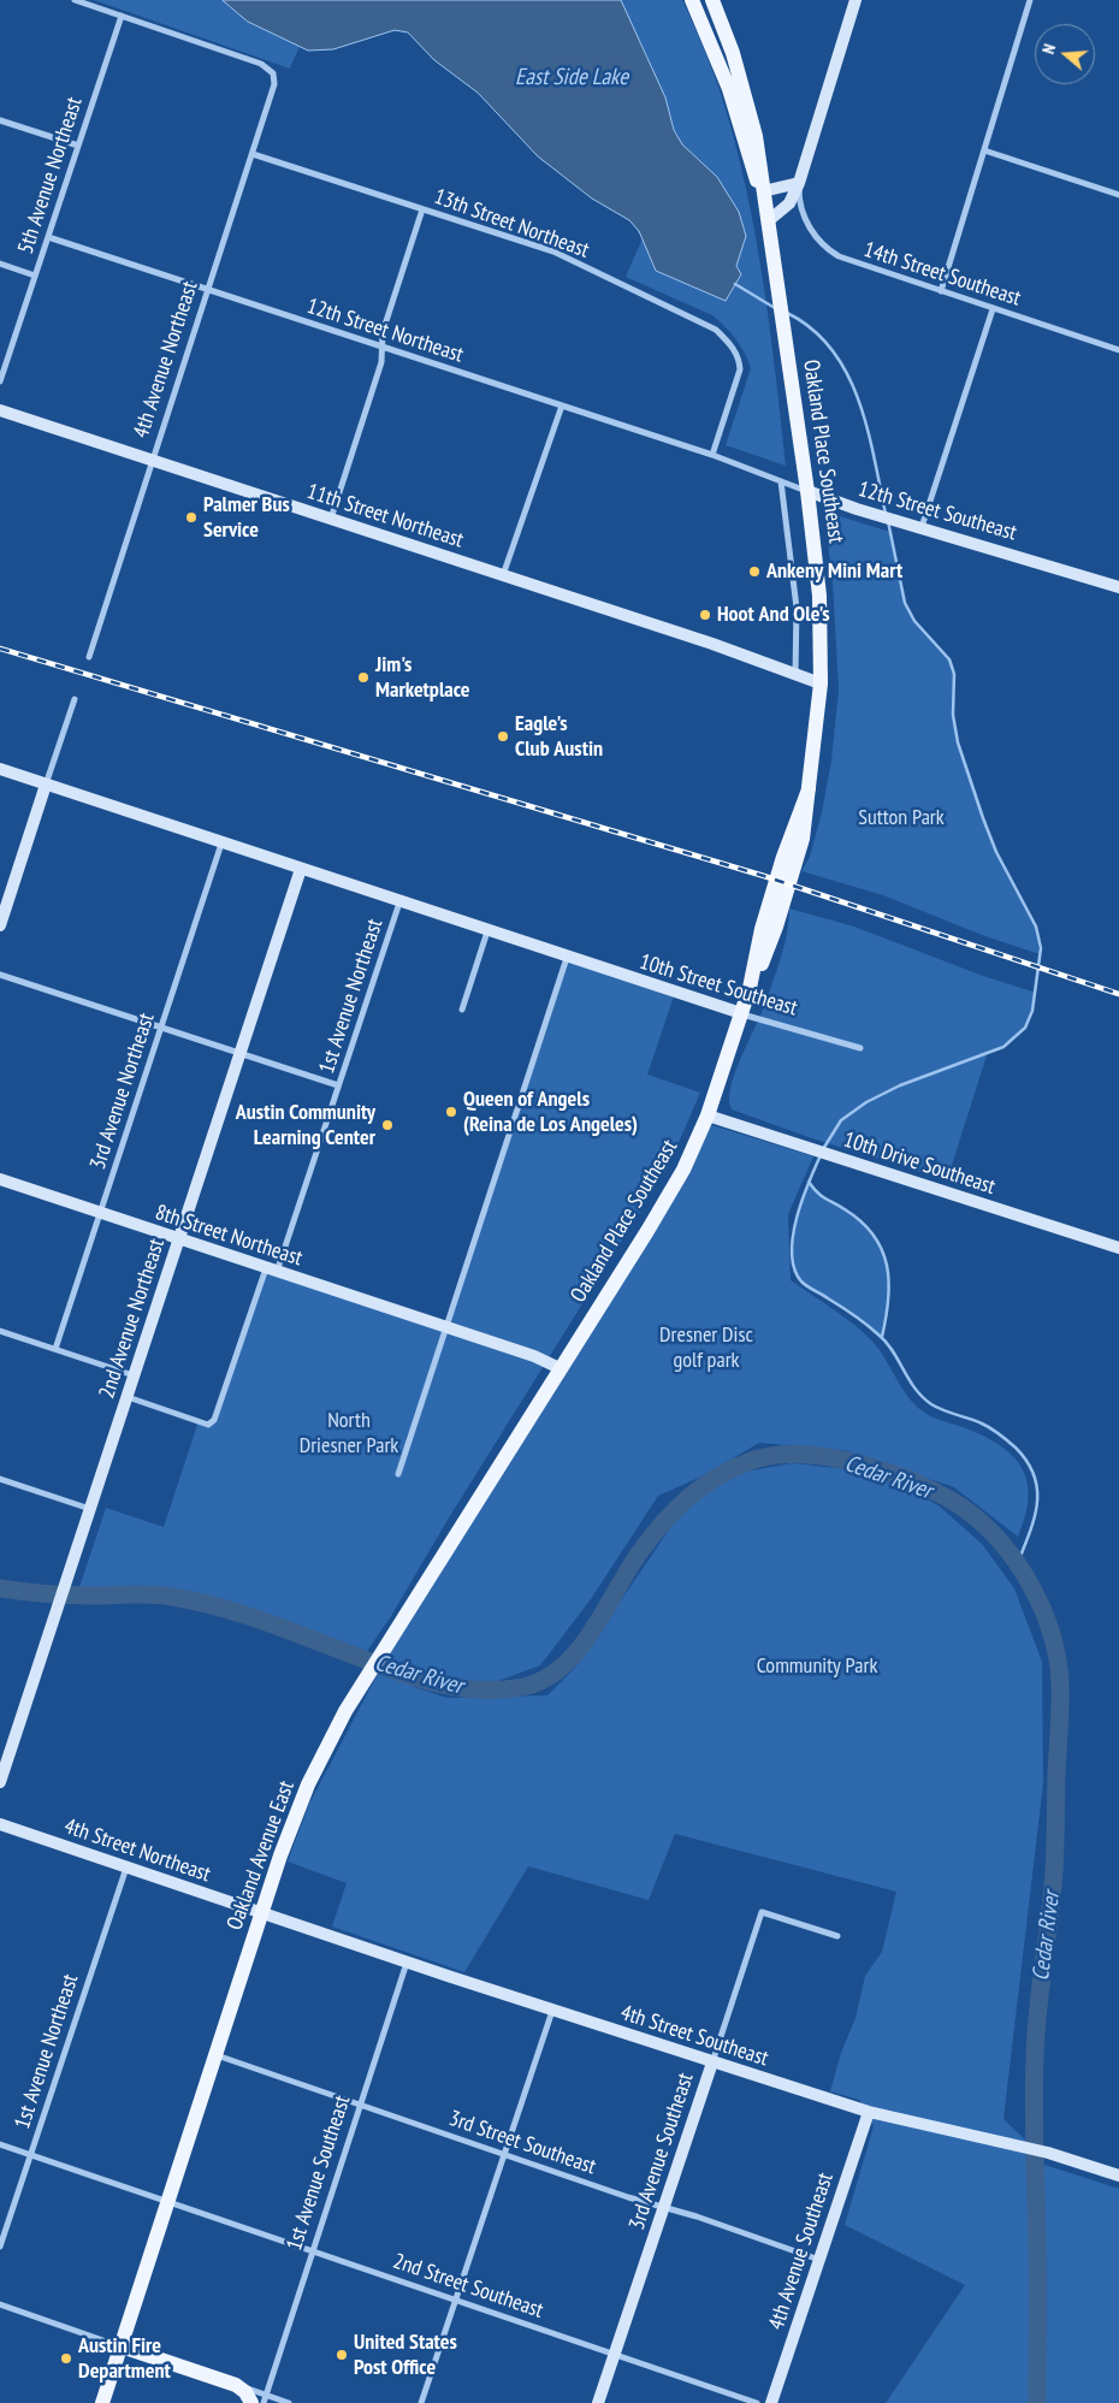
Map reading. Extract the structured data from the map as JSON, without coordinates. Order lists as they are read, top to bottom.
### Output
{
  "streets": {
    "main road": ["Oakland Place Southeast", "Oakland Avenue East"],
    "street": [
      "5th Avenue Northeast",
      "13th Street Northeast",
      "14th Street Southeast",
      "12th Street Northeast",
      "4th Avenue Northeast",
      "12th Street Southeast",
      "11th Street Northeast",
      "10th Street Southeast",
      "1st Avenue Northeast",
      "3rd Avenue Northeast",
      "10th Drive Southeast",
      "8th Street Northeast",
      "2nd Avenue Northeast",
      "4th Street Northeast",
      "4th Street Southeast",
      "3rd Street Southeast",
      "3rd Avenue Southeast",
      "1st Avenue Southeast",
      "4th Avenue Southeast",
      "2nd Street Southeast"
    ]
  },
  "crossings": [
    ["5th Avenue Northeast", "12th Street Northeast"],
    ["5th Avenue Northeast", "4th Avenue Northeast"],
    ["13th Street Northeast", "12th Street Northeast"],
    ["13th Street Northeast", "4th Avenue Northeast"],
    ["13th Street Northeast", "12th Street Southeast"],
    ["12th Street Northeast", "4th Avenue Northeast"],
    ["12th Street Northeast", "12th Street Southeast"],
    ["4th Avenue Northeast", "11th Street Northeast"],
    ["Oakland Place Southeast", "12th Street Southeast"],
    ["Oakland Place Southeast", "11th Street Northeast"],
    ["Oakland Place Southeast", "10th Street Southeast"],
    ["Oakland Place Southeast", "10th Drive Southeast"],
    ["Oakland Place Southeast", "8th Street Northeast"],
    ["Oakland Place Southeast", "Oakland Avenue East"],
    ["10th Street Southeast", "1st Avenue Northeast"],
    ["10th Street Southeast", "3rd Avenue Northeast"],
    ["10th Street Southeast", "2nd Avenue Northeast"],
    ["1st Avenue Northeast", "8th Street Northeast"],
    ["1st Avenue Northeast", "2nd Avenue Northeast"],
    ["1st Avenue Northeast", "4th Street Northeast"],
    ["1st Avenue Northeast", "2nd Street Southeast"],
    ["3rd Avenue Northeast", "8th Street Northeast"],
    ["8th Street Northeast", "2nd Avenue Northeast"],
    ["8th Street Northeast", "Oakland Avenue East"],
    ["4th Street Northeast", "Oakland Avenue East"],
    ["4th Street Northeast", "4th Street Southeast"],
    ["Oakland Avenue East", "4th Street Southeast"],
    ["Oakland Avenue East", "3rd Street Southeast"],
    ["Oakland Avenue East", "2nd Street Southeast"],
    ["4th Street Southeast", "3rd Avenue Southeast"],
    ["4th Street Southeast", "1st Avenue Southeast"],
    ["4th Street Southeast", "4th Avenue Southeast"],
    ["3rd Street Southeast", "3rd Avenue Southeast"],
    ["3rd Street Southeast", "1st Avenue Southeast"],
    ["3rd Street Southeast", "4th Avenue Southeast"],
    ["3rd Avenue Southeast", "2nd Street Southeast"],
    ["1st Avenue Southeast", "2nd Street Southeast"]
  ],
  "water": ["East Side Lake", "Cedar River"],
  "parks": [
    "Sutton Park",
    "Dresner Disc golf park",
    "North Driesner Park",
    "Community Park"
  ],
  "places": [
    "Palmer Bus Service",
    "Ankeny Mini Mart",
    "Hoot And Ole's",
    "Jim's Marketplace",
    "Eagle's Club Austin",
    "Queen of Angels (Reina de Los Angeles)",
    "Austin Community Learning Center",
    "United States Post Office",
    "Austin Fire Department"
  ],
  "north": "left"
}
